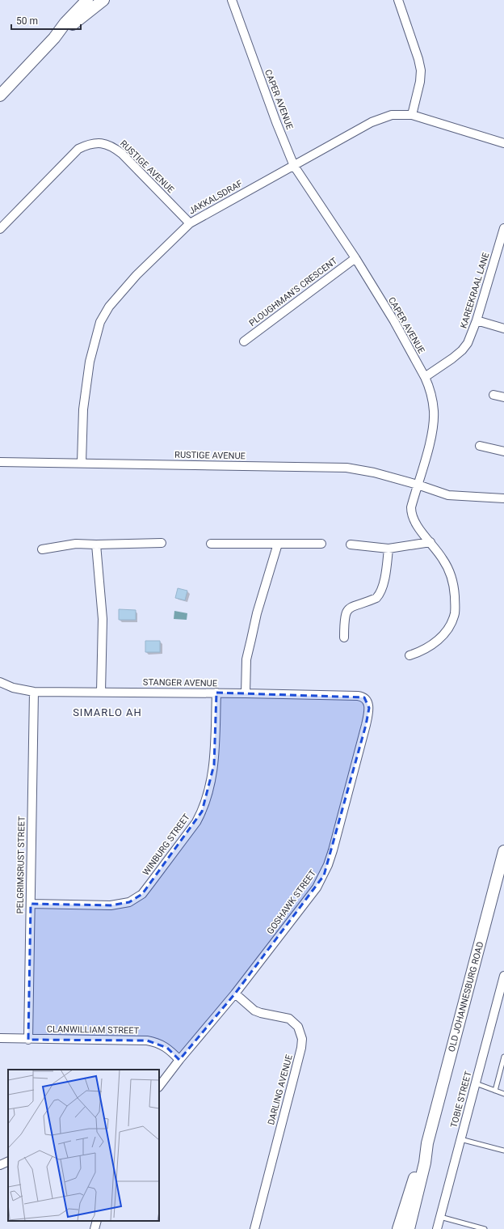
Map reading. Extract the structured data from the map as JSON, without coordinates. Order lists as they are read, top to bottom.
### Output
{
  "streets": {
    "main road": ["OLD JOHANNESBURG ROAD"],
    "street": [
      "CAPER AVENUE",
      "RUSTIGE AVENUE",
      "JAKKALSDRAF",
      "KAREEKRAAL LANE",
      "PLOUGHMAN'S CRESCENT",
      "STANGER AVENUE",
      "WINBURG STREET",
      "PELGRIMSRUST STREET",
      "GOSHAWK STREET",
      "CLANWILLIAM STREET",
      "DARLING AVENUE",
      "TOBIE STREET"
    ]
  },
  "crossings": [
    ["CAPER AVENUE", "RUSTIGE AVENUE"],
    ["CAPER AVENUE", "JAKKALSDRAF"],
    ["CAPER AVENUE", "KAREEKRAAL LANE"],
    ["CAPER AVENUE", "PLOUGHMAN'S CRESCENT"],
    ["RUSTIGE AVENUE", "JAKKALSDRAF"],
    ["STANGER AVENUE", "WINBURG STREET"],
    ["STANGER AVENUE", "PELGRIMSRUST STREET"],
    ["STANGER AVENUE", "GOSHAWK STREET"],
    ["WINBURG STREET", "PELGRIMSRUST STREET"],
    ["PELGRIMSRUST STREET", "CLANWILLIAM STREET"],
    ["GOSHAWK STREET", "CLANWILLIAM STREET"],
    ["GOSHAWK STREET", "DARLING AVENUE"]
  ],
  "districts": ["SIMARLO AH"],
  "scale_bar": "50 m"
}
